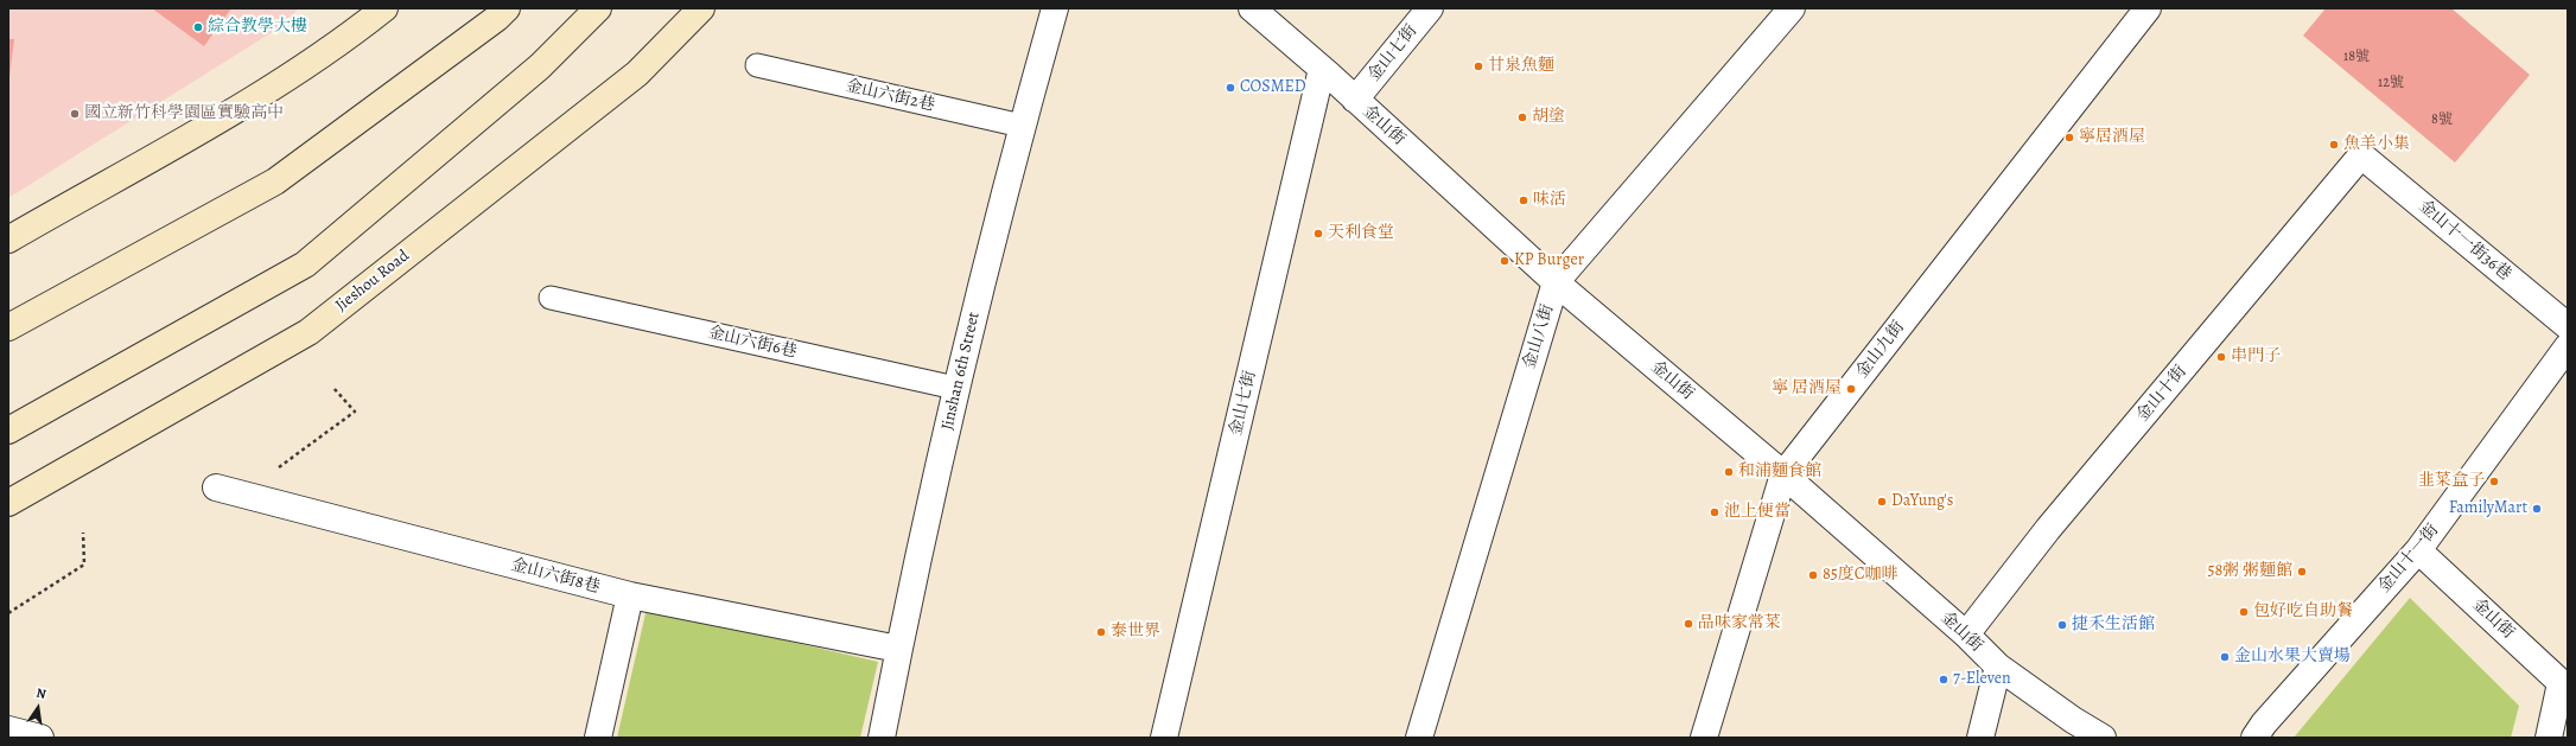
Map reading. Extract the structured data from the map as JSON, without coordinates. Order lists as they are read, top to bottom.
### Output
{
  "streets": {
    "street": [
      "金山七街",
      "金山街",
      "金山十一街36巷",
      "Jieshou Road",
      "金山八街",
      "金山九街",
      "Jinshan 6th Street",
      "金山十街",
      "金山十一街",
      "金山六街8巷"
    ],
    "lane": ["金山六街2巷", "金山六街6巷"]
  },
  "crossings": [
    ["金山七街", "金山街"],
    ["金山六街2巷", "Jinshan 6th Street"],
    ["金山街", "金山八街"],
    ["金山街", "金山九街"],
    ["金山街", "金山十街"],
    ["金山街", "金山十一街"],
    ["金山十一街36巷", "金山十街"],
    ["金山六街6巷", "Jinshan 6th Street"],
    ["Jinshan 6th Street", "金山六街8巷"]
  ],
  "places": [
    "綜合教學大樓",
    "甘泉魚麵",
    "COSMED",
    "國立新竹科學園區實驗高中",
    "胡塗",
    "寧居酒屋",
    "魚羊小集",
    "味活",
    "天利食堂",
    "KP Burger",
    "串門子",
    "寧 居酒屋",
    "和浦麵食館",
    "韭菜盒子",
    "DaYung's",
    "FamilyMart",
    "池上便當",
    "58粥 粥麵館",
    "85度C咖啡",
    "包好吃自助餐",
    "品味家常菜",
    "捷禾生活館",
    "泰世界",
    "金山水果大賣場",
    "7-Eleven"
  ],
  "house_numbers": ["18號", "12號", "8號"],
  "north": "top"
}
